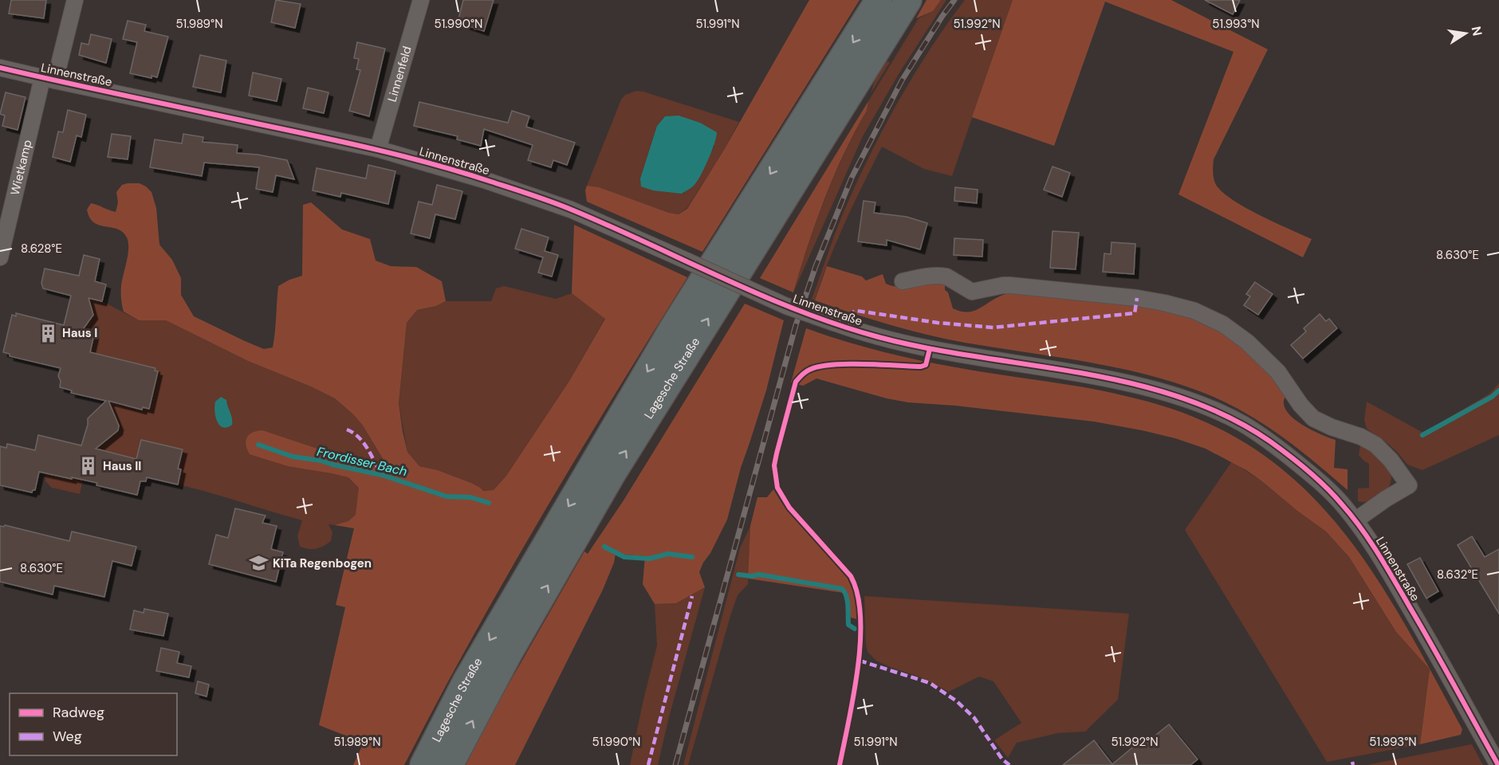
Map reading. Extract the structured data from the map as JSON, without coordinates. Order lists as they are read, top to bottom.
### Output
{
  "streets": {
    "highway": ["Lagesche Straße"],
    "street": ["Linnenfeld", "Linnenstraße", "Wietkamp"]
  },
  "crossings": [
    ["Linnenfeld", "Linnenstraße"],
    ["Linnenstraße", "Wietkamp"]
  ],
  "water": ["Frordisser Bach"],
  "places": {
    "building": ["Haus I", "Haus II"],
    "school or university": ["KiTa Regenbogen"]
  },
  "legend": ["Radweg", "Weg"],
  "north": "right",
  "coordinates": [
    "51.989°N",
    "51.990°N",
    "51.991°N",
    "51.992°N",
    "51.993°N",
    "8.628°E",
    "8.630°E",
    "8.632°E"
  ]
}
